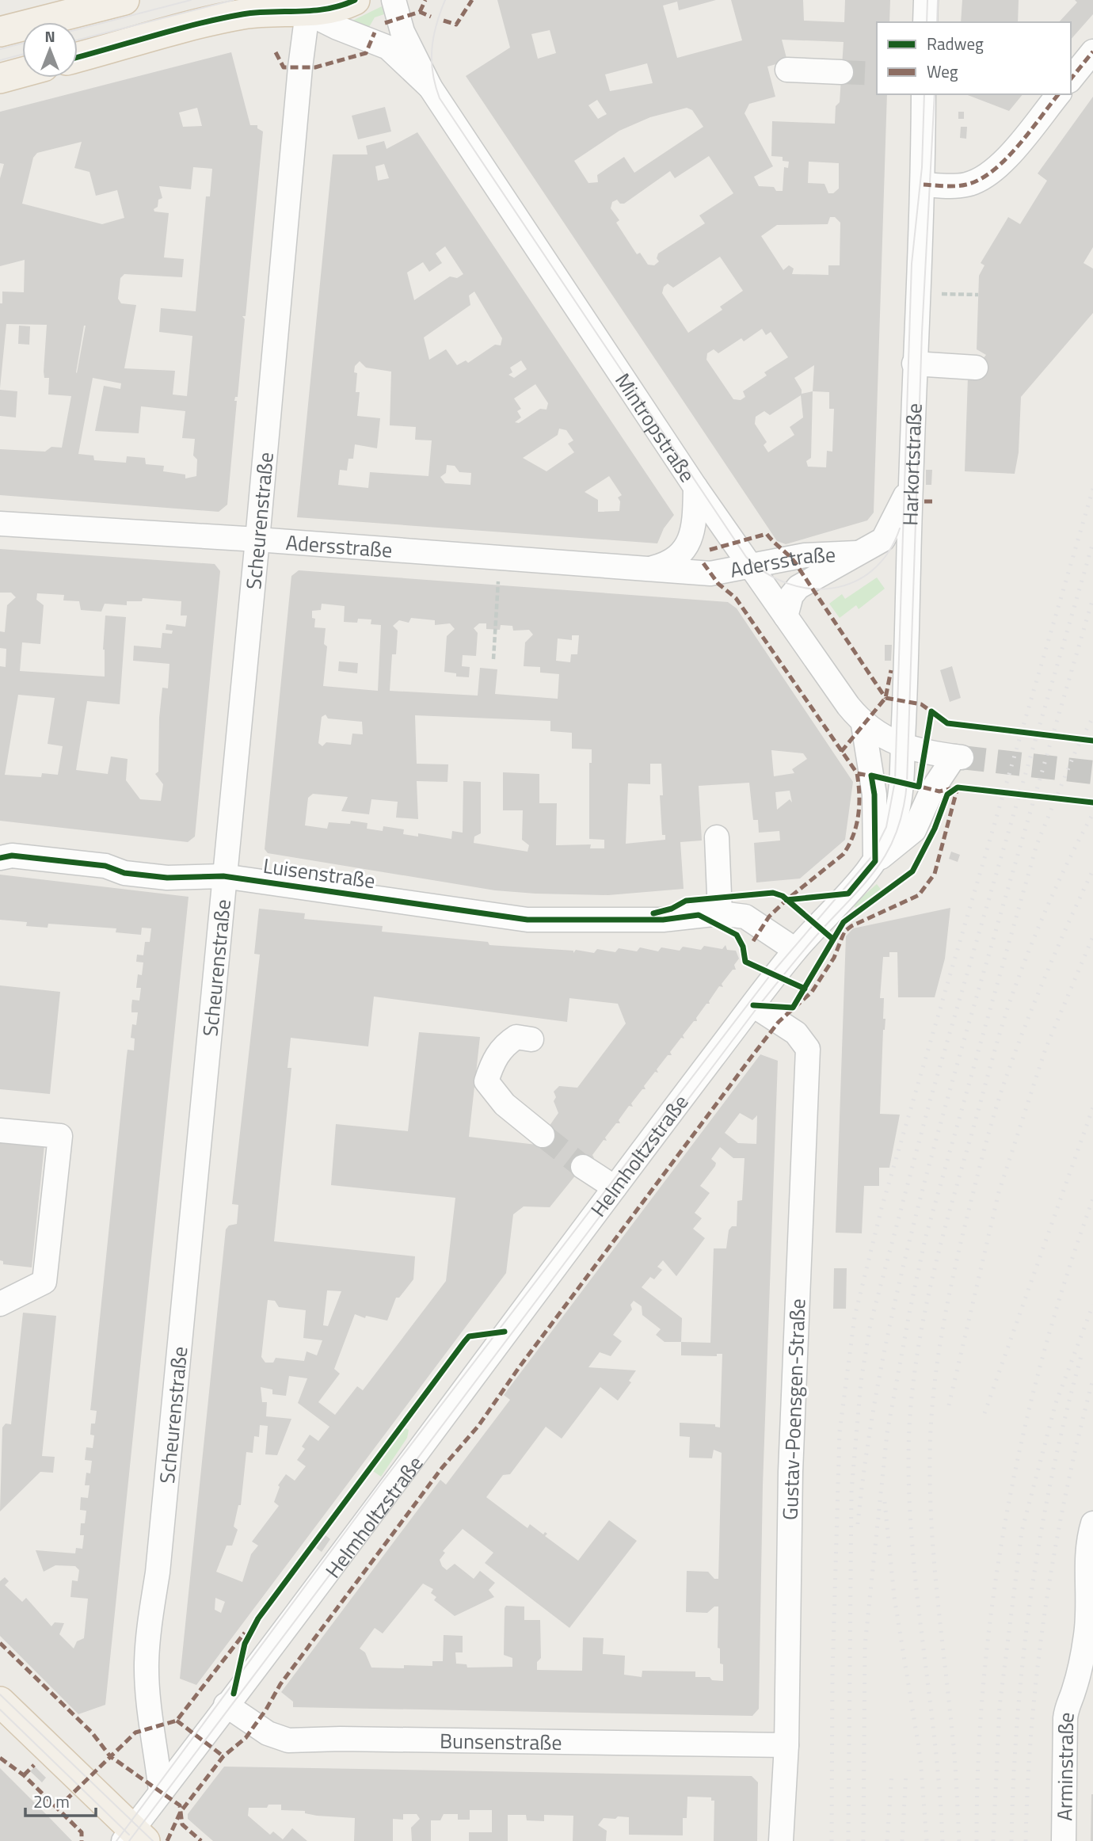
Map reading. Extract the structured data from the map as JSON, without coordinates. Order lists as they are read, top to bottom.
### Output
{
  "streets": {
    "street": [
      "Mintropstraße",
      "Harkortstraße",
      "Scheurenstraße",
      "Adersstraße",
      "Luisenstraße",
      "Helmholtzstraße",
      "Gustav-Poensgen-Straße",
      "Bunsenstraße",
      "Arminstraße"
    ]
  },
  "crossings": [
    ["Mintropstraße", "Harkortstraße"],
    ["Mintropstraße", "Scheurenstraße"],
    ["Mintropstraße", "Adersstraße"],
    ["Harkortstraße", "Adersstraße"],
    ["Scheurenstraße", "Adersstraße"],
    ["Scheurenstraße", "Luisenstraße"],
    ["Scheurenstraße", "Helmholtzstraße"],
    ["Luisenstraße", "Helmholtzstraße"],
    ["Helmholtzstraße", "Gustav-Poensgen-Straße"],
    ["Helmholtzstraße", "Bunsenstraße"],
    ["Gustav-Poensgen-Straße", "Bunsenstraße"]
  ],
  "legend": ["Radweg", "Weg"],
  "scale_bar": "20 m",
  "north": "top"
}
